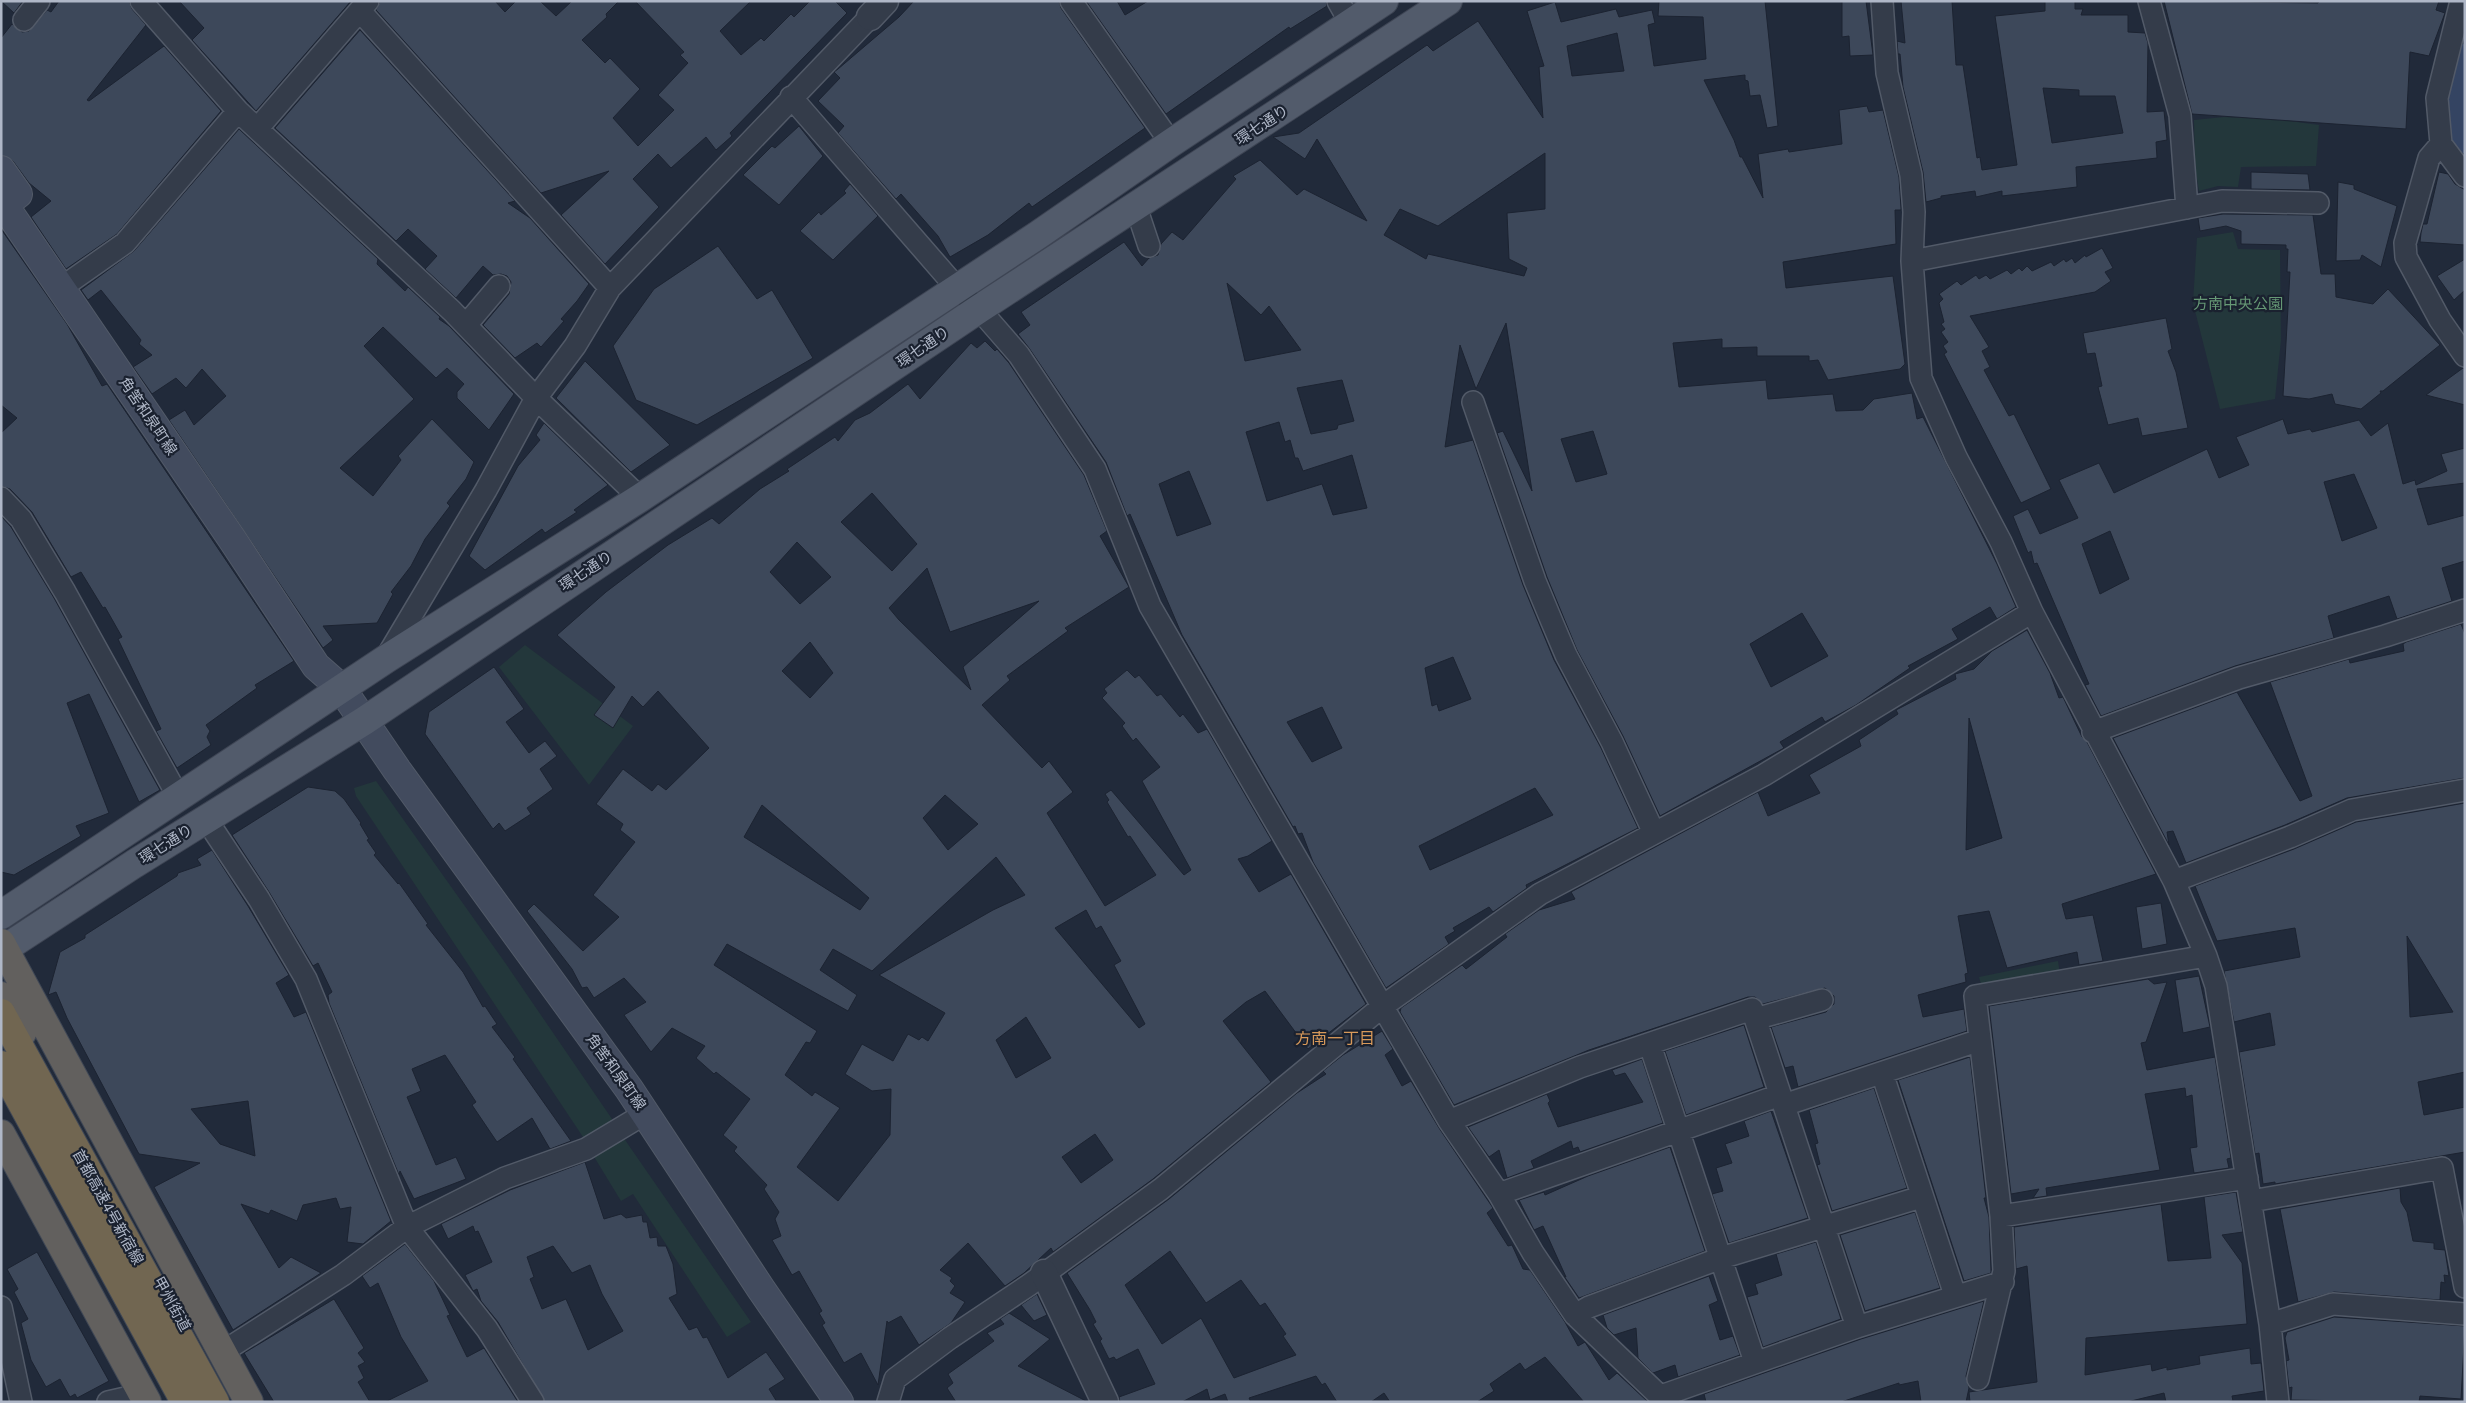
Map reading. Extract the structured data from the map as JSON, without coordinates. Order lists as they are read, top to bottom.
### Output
{
  "streets": {
    "highway": ["首都高速4号新宿線", "甲州街道"],
    "main road": ["環七通り", "角筈和泉町線"]
  },
  "crossings": [
    ["環七通り", "角筈和泉町線"]
  ],
  "districts": ["方南一丁目"],
  "parks": ["方南中央公園"]
}
